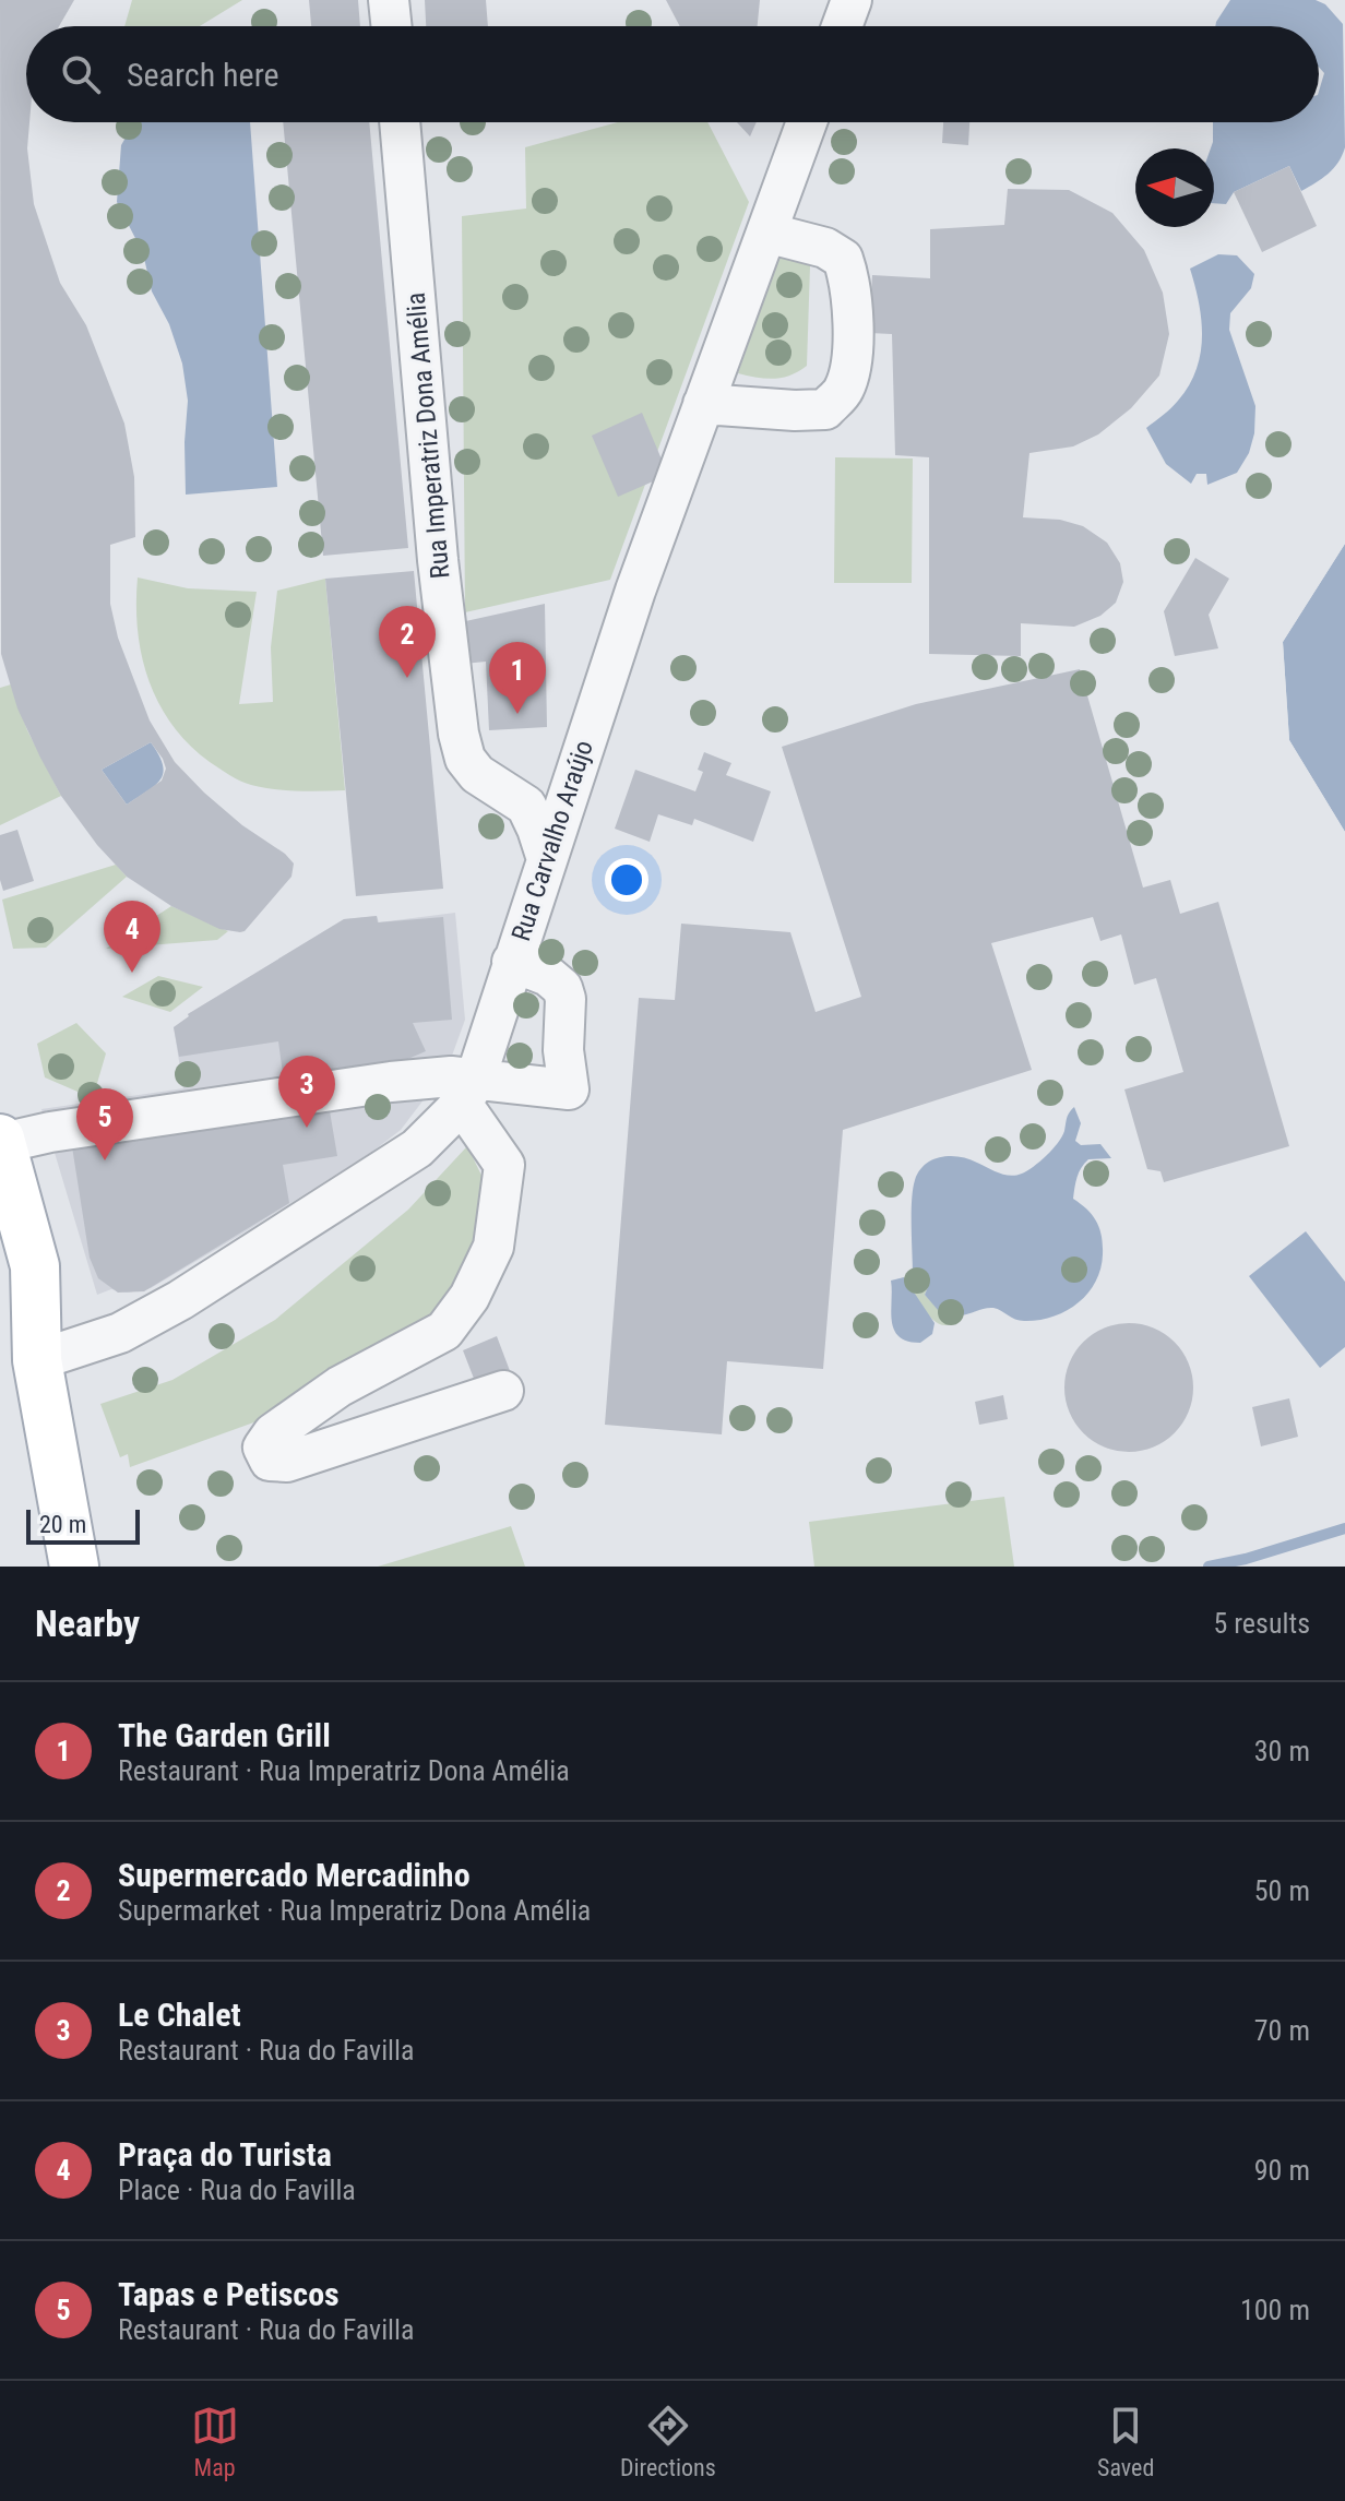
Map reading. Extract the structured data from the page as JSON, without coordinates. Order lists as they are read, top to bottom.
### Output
{
  "streets": {
    "street": ["Rua Imperatriz Dona Amélia", "Rua Carvalho Araújo"]
  },
  "crossings": [
    ["Rua Imperatriz Dona Amélia", "Rua Carvalho Araújo"]
  ],
  "scale_bar": "20 m",
  "north": "left",
  "page": {
    "search": "Search here",
    "pins": [
      "2",
      "1",
      "4",
      "3",
      "5"
    ],
    "scale": "20 m",
    "heading": ["Nearby", "5 results"],
    "list": [
      {
        "mark": "1",
        "name": "The Garden Grill",
        "note": "Restaurant · Rua Imperatriz Dona Amélia",
        "value": "30 m"
      },
      {
        "mark": "2",
        "name": "Supermercado Mercadinho",
        "note": "Supermarket · Rua Imperatriz Dona Amélia",
        "value": "50 m"
      },
      {
        "mark": "3",
        "name": "Le Chalet",
        "note": "Restaurant · Rua do Favilla",
        "value": "70 m"
      },
      {
        "mark": "4",
        "name": "Praça do Turista",
        "note": "Place · Rua do Favilla",
        "value": "90 m"
      },
      {
        "mark": "5",
        "name": "Tapas e Petiscos",
        "note": "Restaurant · Rua do Favilla",
        "value": "100 m"
      }
    ],
    "nav": ["Map", "Directions", "Saved"]
  }
}
